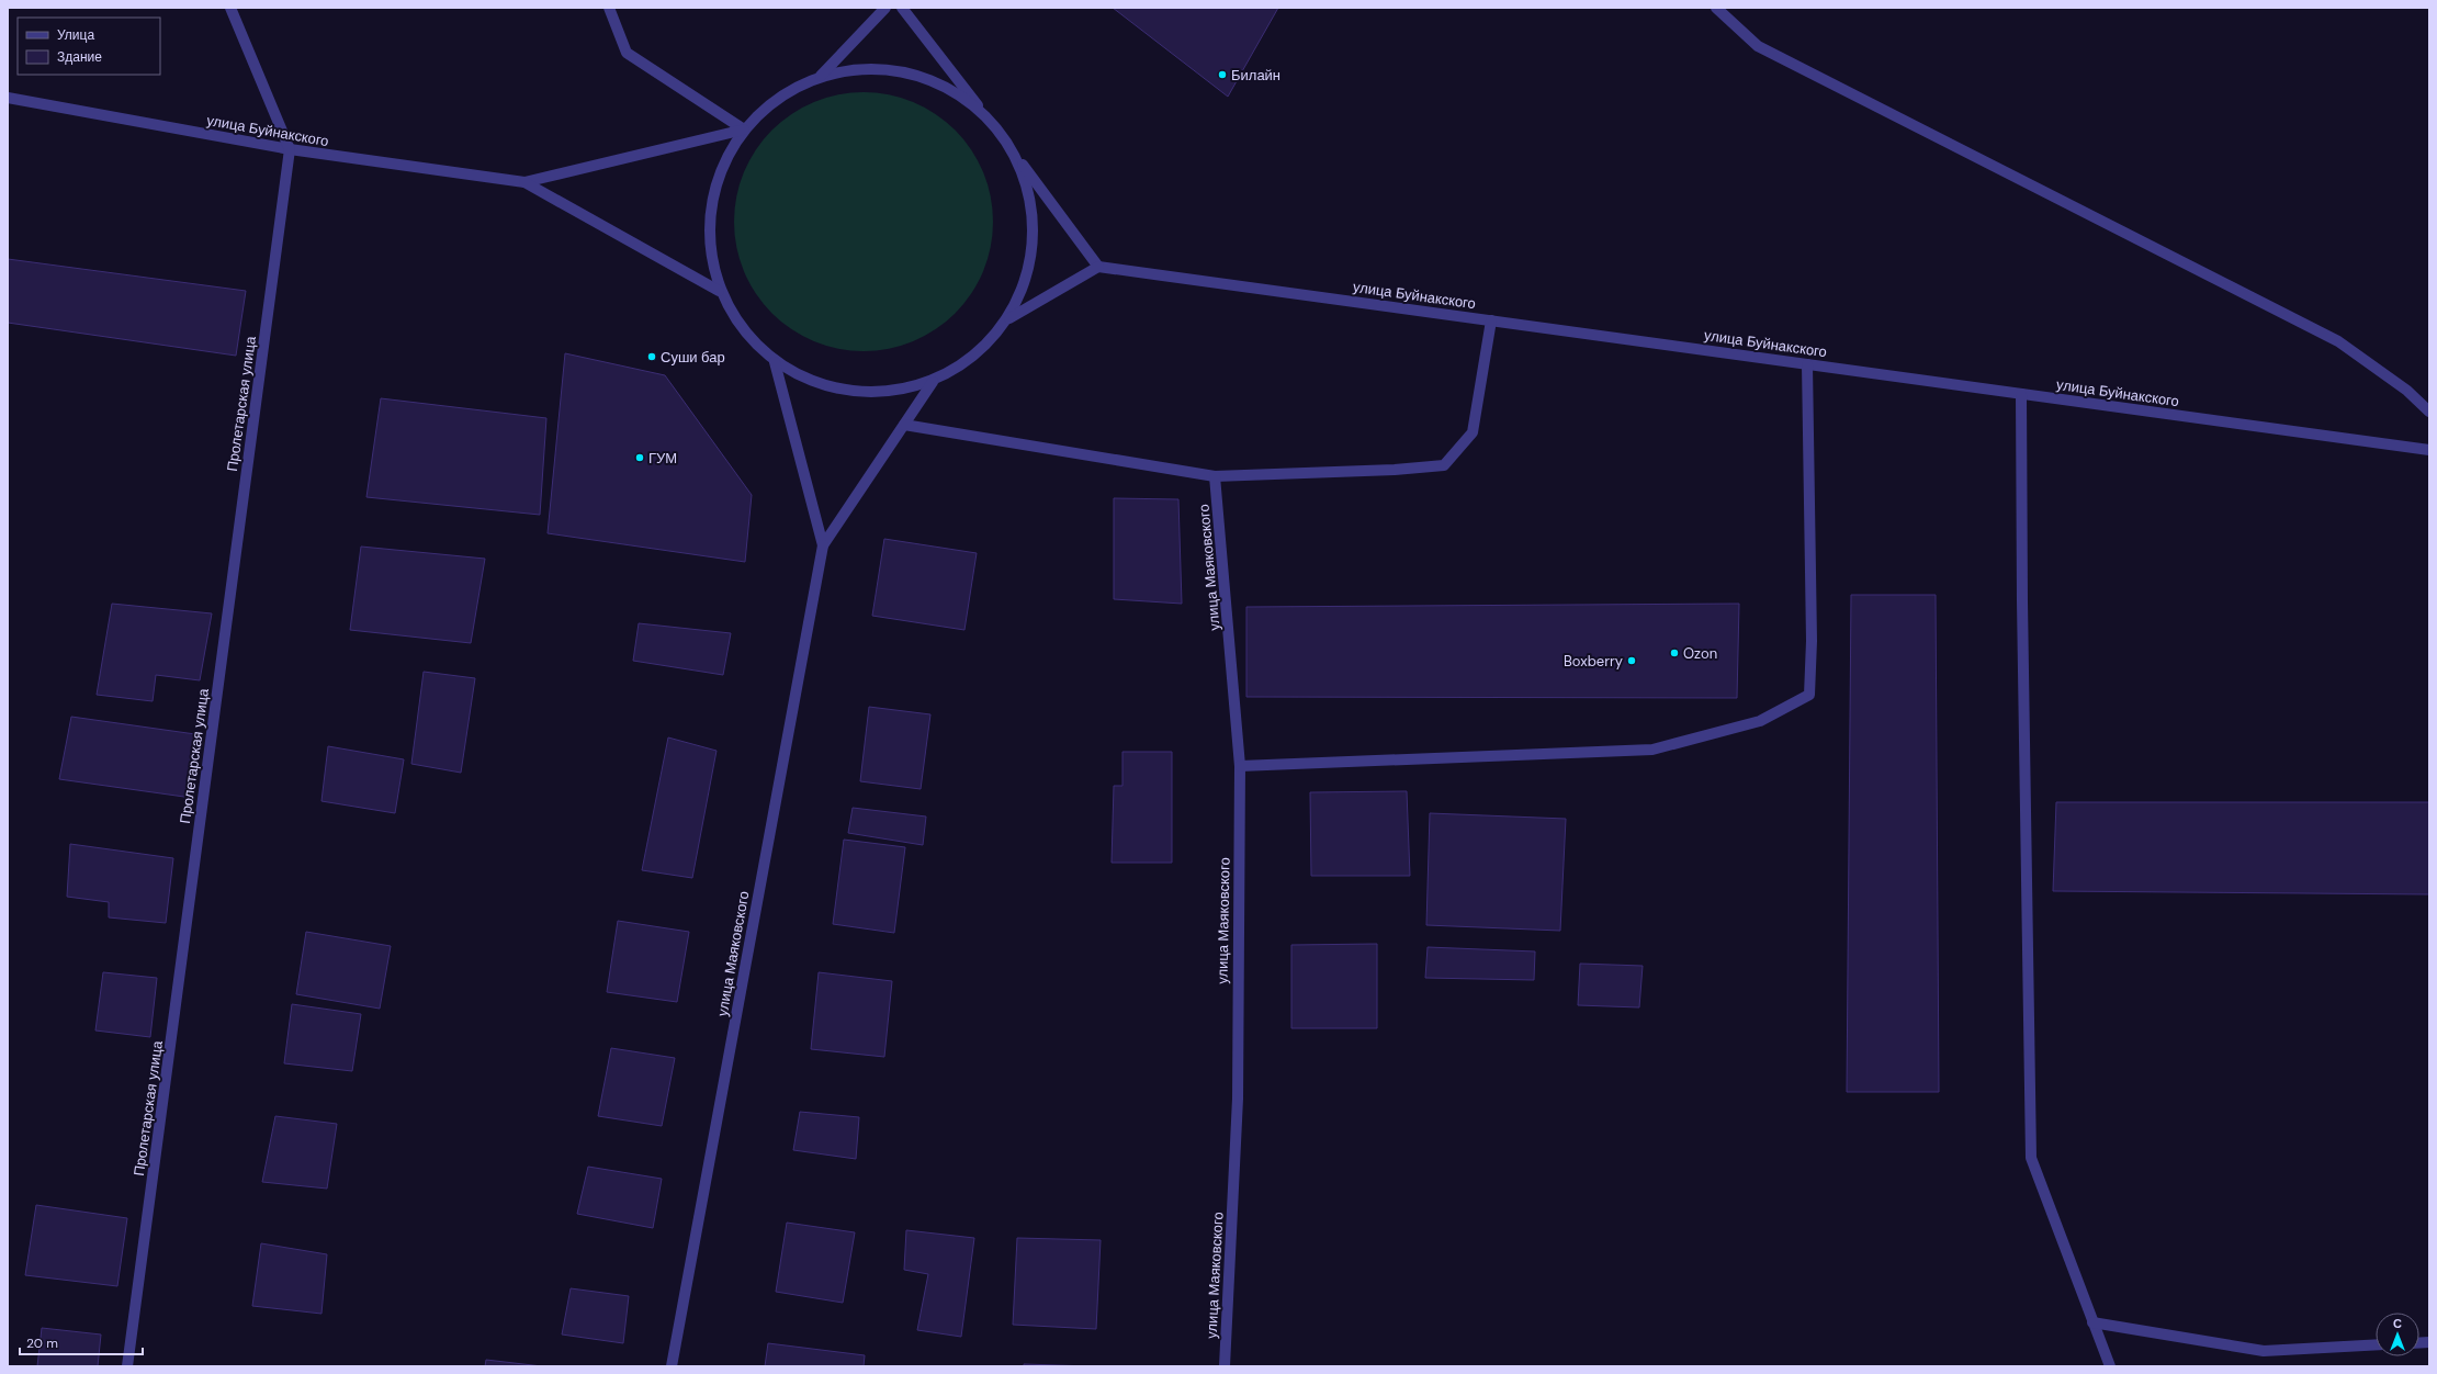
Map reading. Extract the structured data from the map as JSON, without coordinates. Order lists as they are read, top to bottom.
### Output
{
  "streets": {
    "street": ["улица Буйнакского", "Пролетарская улица", "улица Маяковского"]
  },
  "crossings": [
    ["улица Буйнакского", "Пролетарская улица"]
  ],
  "places": [
    "Билайн",
    "Суши бар",
    "ГУМ",
    "Ozon",
    "Boxberry"
  ],
  "legend": ["Улица", "Здание"],
  "scale_bar": "20 m",
  "north": "top"
}
